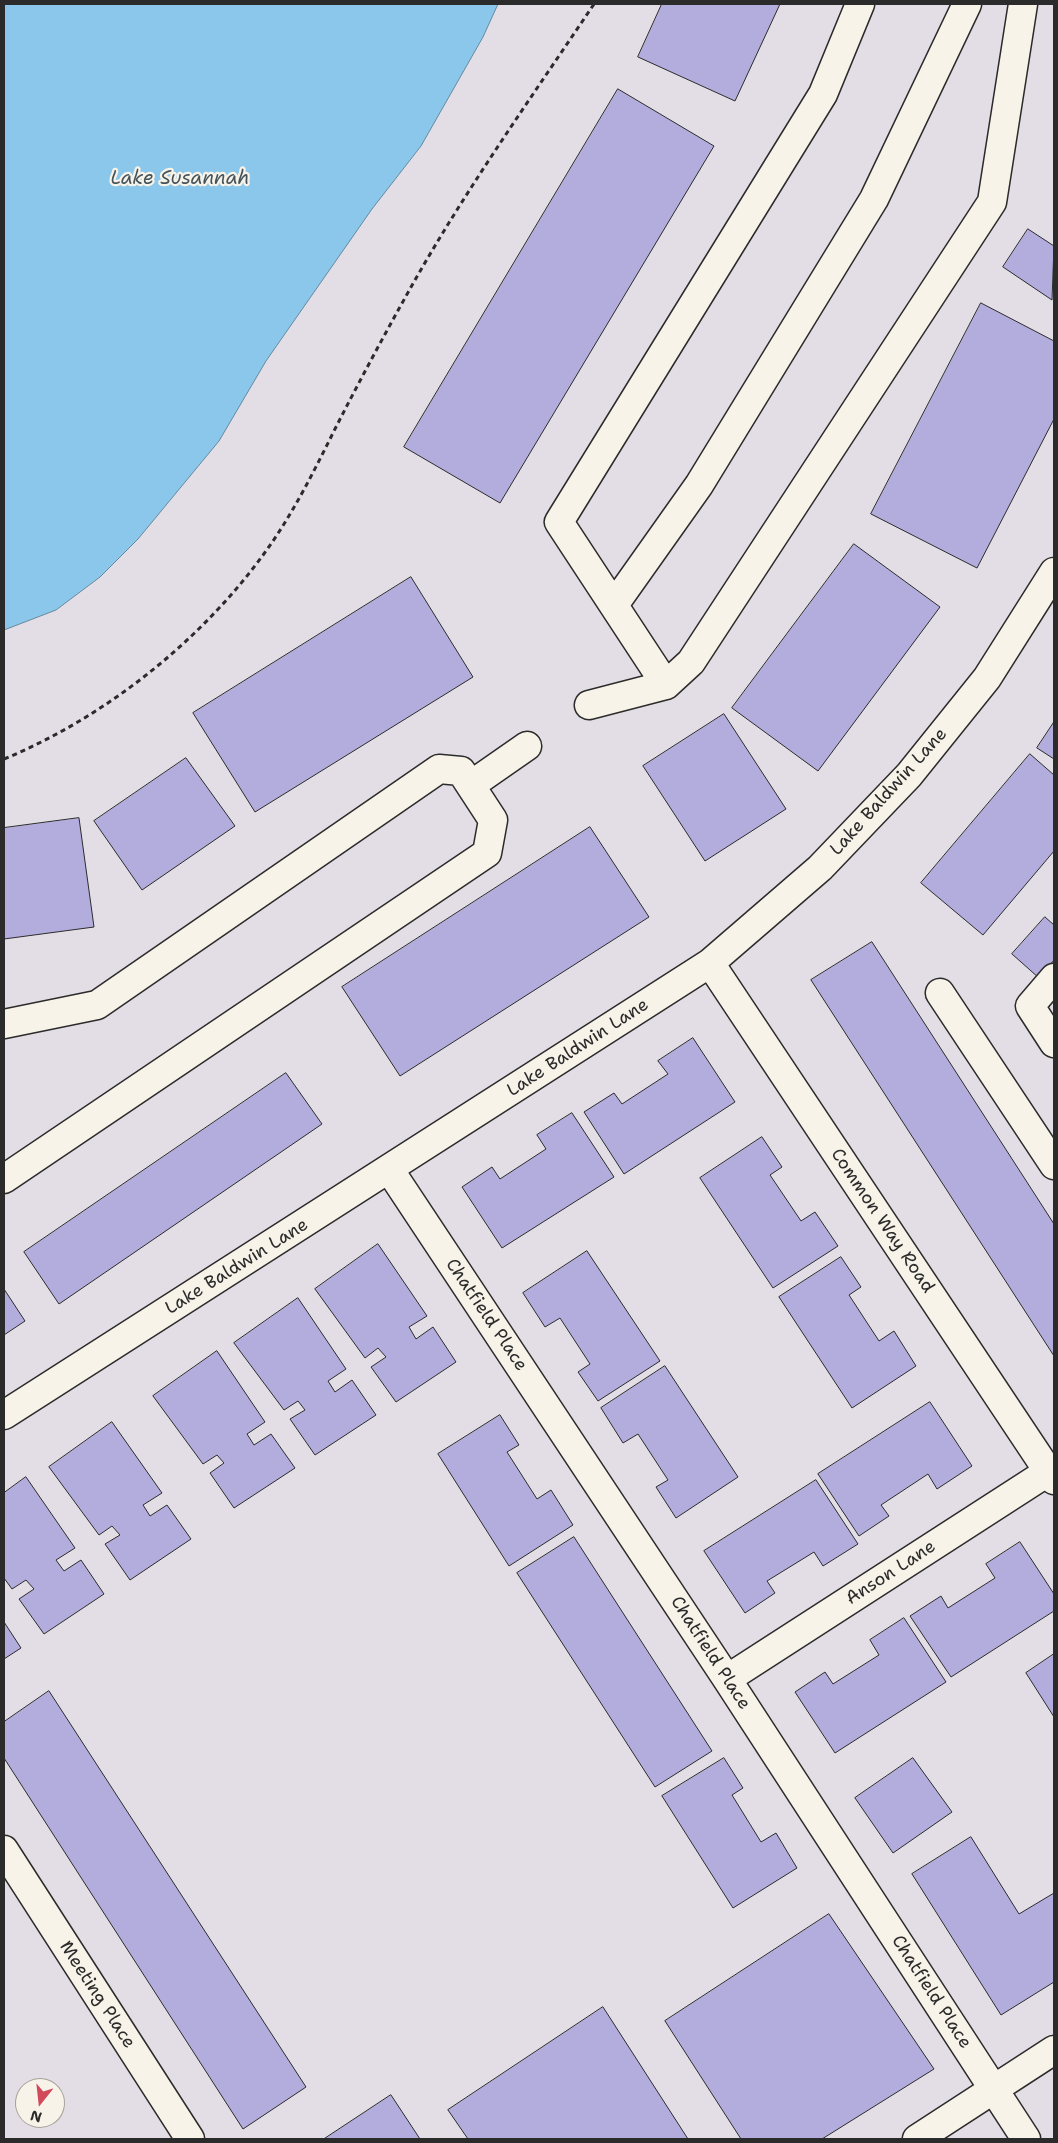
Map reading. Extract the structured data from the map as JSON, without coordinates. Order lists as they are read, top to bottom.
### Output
{
  "streets": {
    "street": [
      "Lake Baldwin Lane",
      "Common Way Road",
      "Chatfield Place",
      "Anson Lane",
      "Meeting Place"
    ]
  },
  "crossings": [
    ["Lake Baldwin Lane", "Common Way Road"],
    ["Lake Baldwin Lane", "Chatfield Place"],
    ["Common Way Road", "Anson Lane"],
    ["Chatfield Place", "Anson Lane"]
  ],
  "water": ["Lake Susannah"],
  "north": "bottom"
}
